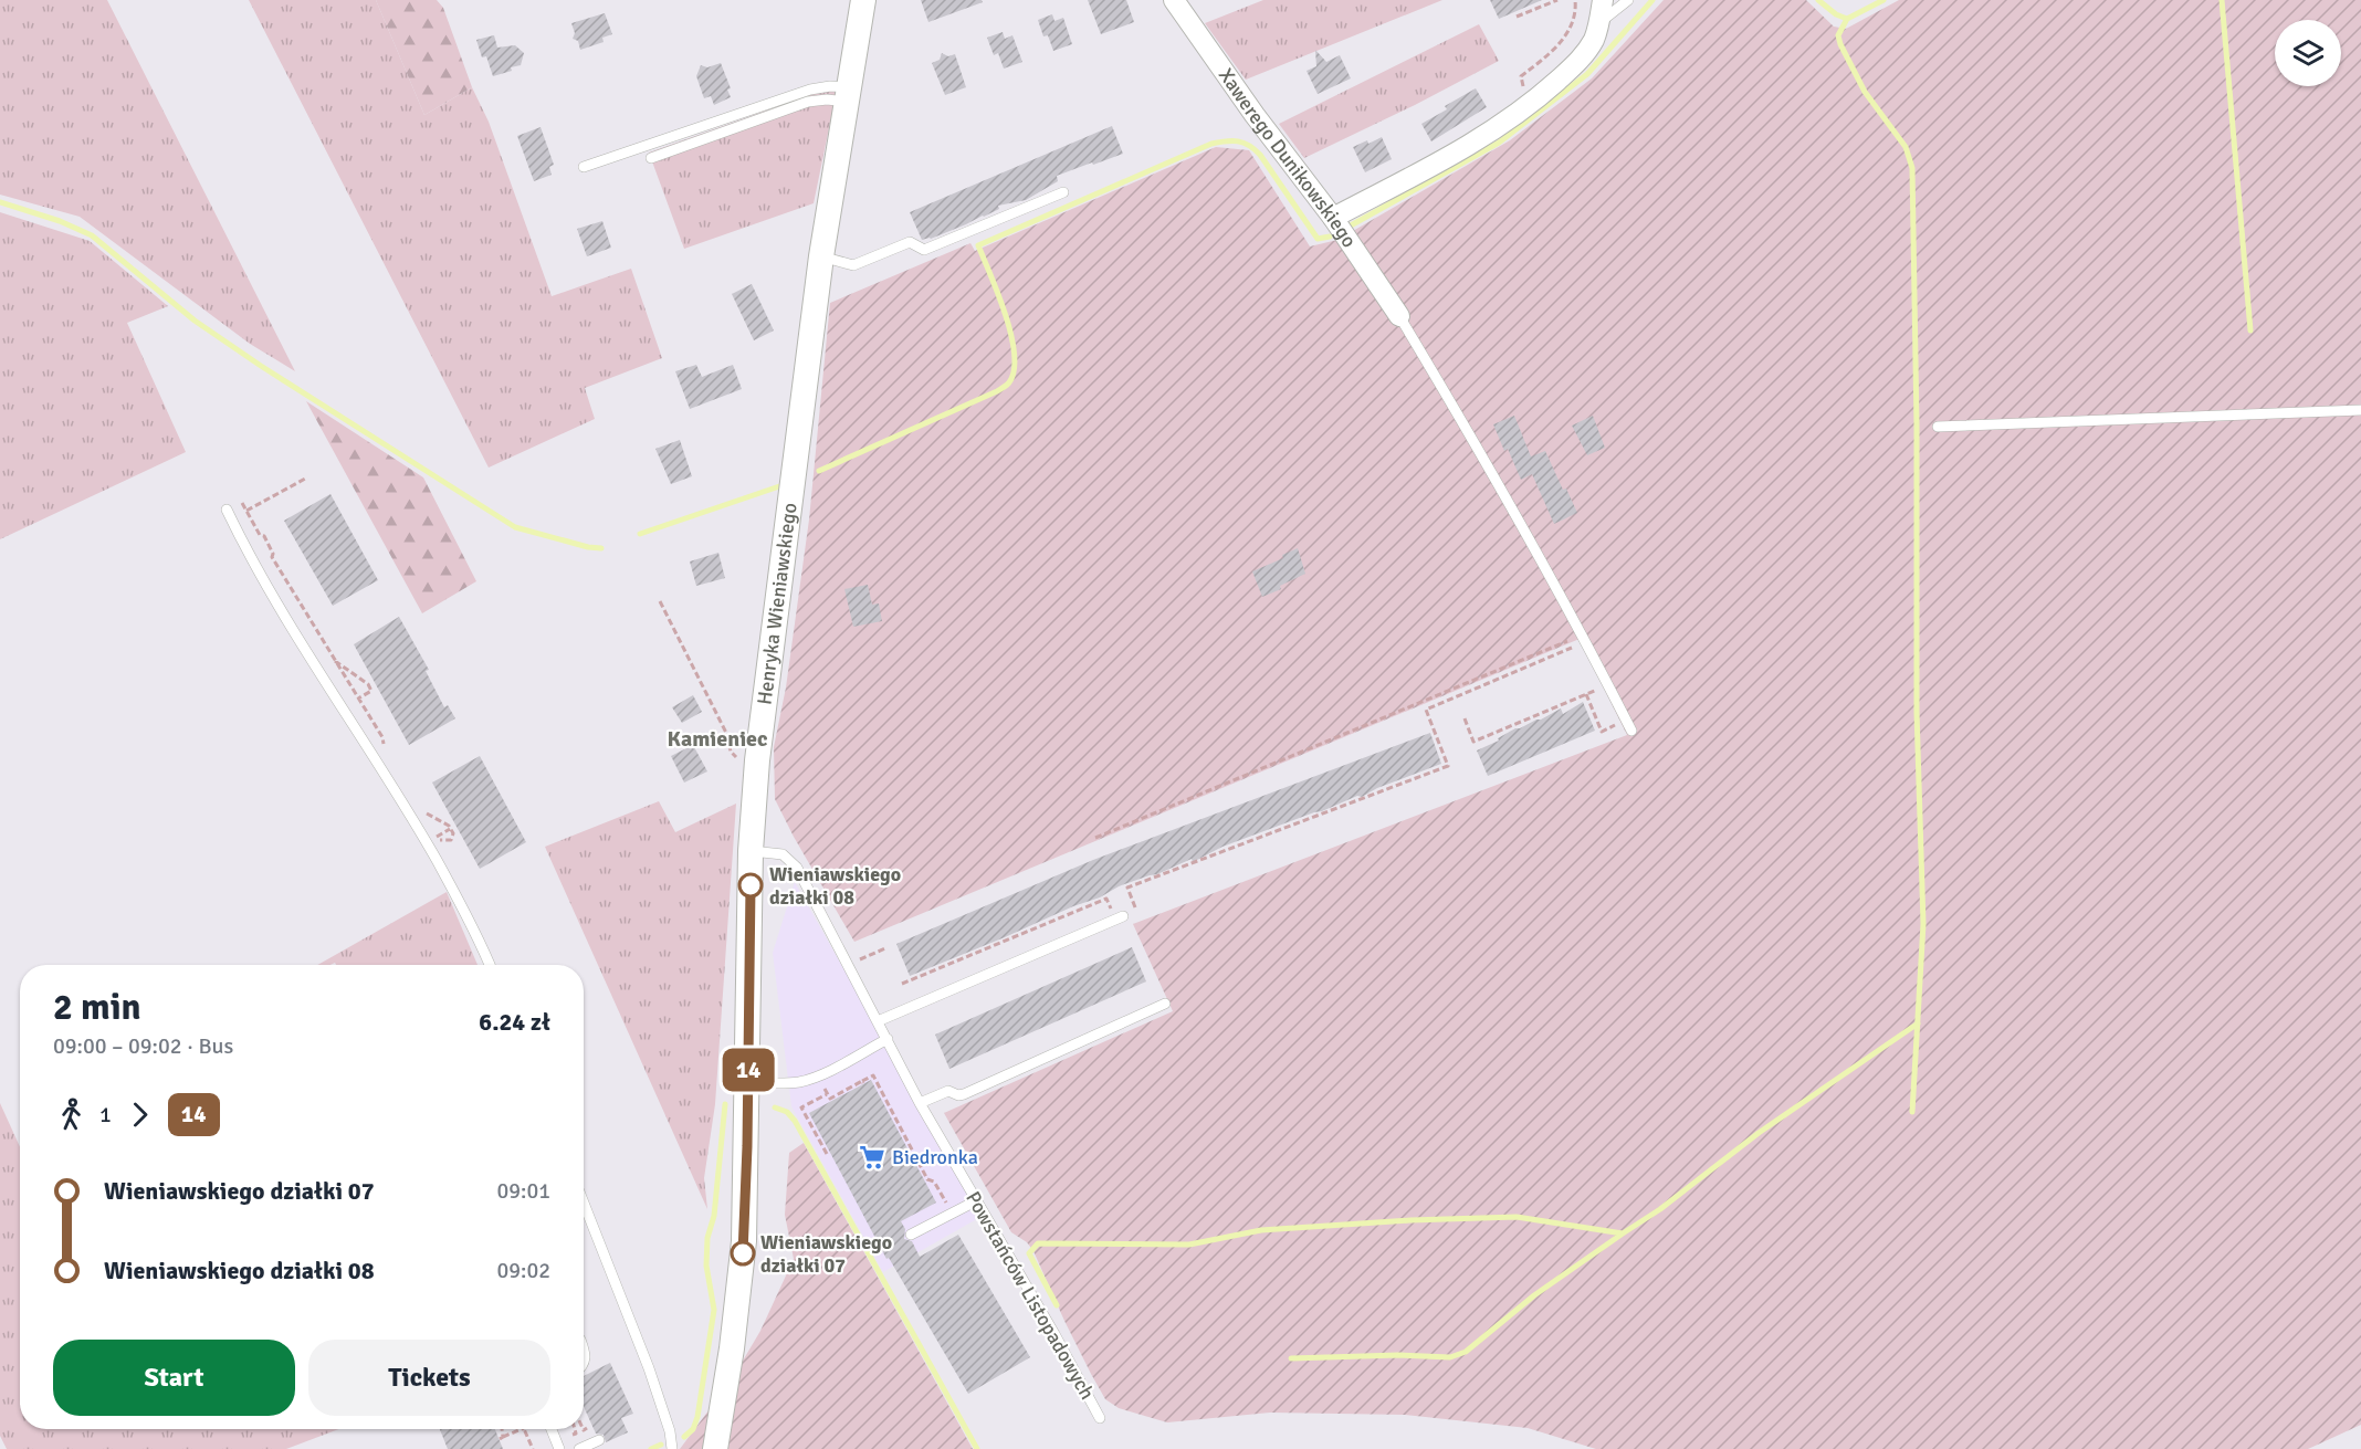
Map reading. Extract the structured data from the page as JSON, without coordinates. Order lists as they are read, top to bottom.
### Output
{
  "streets": {
    "street": ["Xawerego Dunikowskiego", "Henryka Wieniawskiego"],
    "lane": ["Powstańców Listopadowych"]
  },
  "crossings": [
    ["Henryka Wieniawskiego", "Powstańców Listopadowych"]
  ],
  "districts": ["Kamieniec"],
  "places": {
    "other": ["Wieniawskiego działki 08", "Wieniawskiego działki 07"],
    "supermarket": ["Biedronka"]
  },
  "lines": ["bus line 14"],
  "page": {
    "on_map": "14",
    "heading": ["2 min", "09:00 – 09:02 · Bus", "6.24 zł"],
    "legs": ["1", "14"],
    "list": [
      {
        "name": "Wieniawskiego działki 07",
        "value": "09:01"
      },
      {
        "name": "Wieniawskiego działki 08",
        "value": "09:02"
      }
    ],
    "buttons": ["Start", "Tickets"]
  }
}
